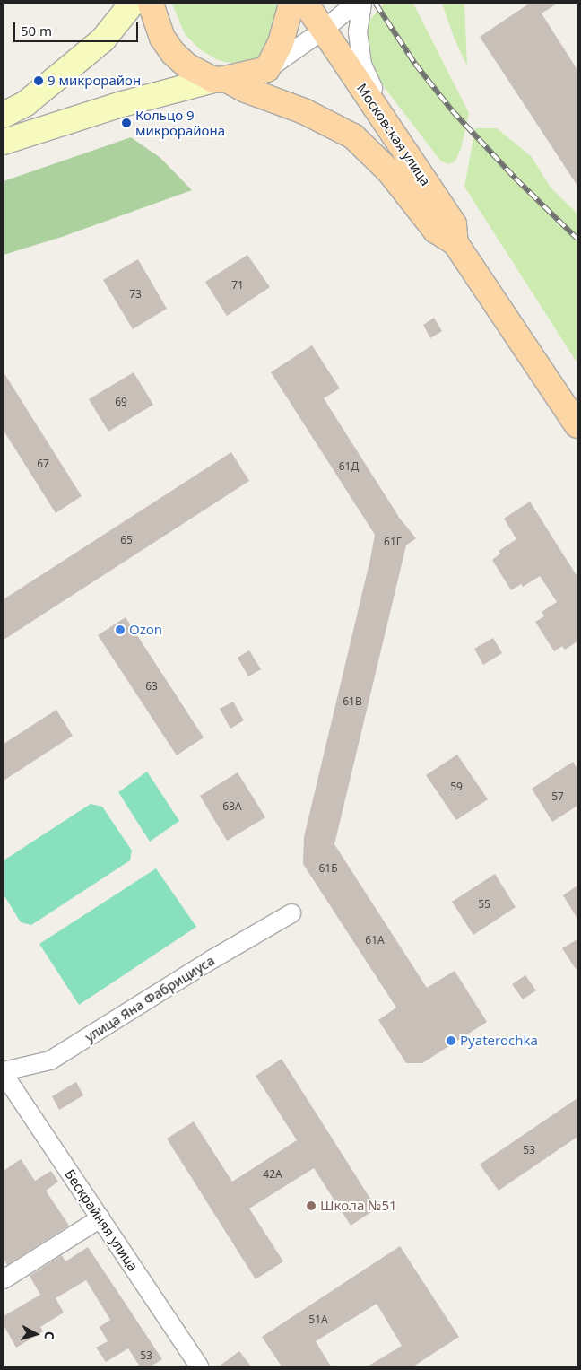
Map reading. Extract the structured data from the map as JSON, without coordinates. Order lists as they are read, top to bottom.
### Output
{
  "streets": {
    "main road": ["Московская улица"],
    "street": ["улица Яна Фабрициуса", "Бескрайняя улица"]
  },
  "crossings": [
    ["улица Яна Фабрициуса", "Бескрайняя улица"]
  ],
  "places": [
    "9 микрорайон",
    "Кольцо 9 микрорайона",
    "Ozon",
    "Pyaterochka",
    "Школа №51"
  ],
  "house_numbers": [
    "71",
    "73",
    "69",
    "67",
    "61Д",
    "65",
    "61Г",
    "63",
    "61В",
    "59",
    "57",
    "63А",
    "61Б",
    "55",
    "61А",
    "53",
    "42А",
    "51А",
    "53"
  ],
  "scale_bar": "50 m",
  "north": "right"
}
